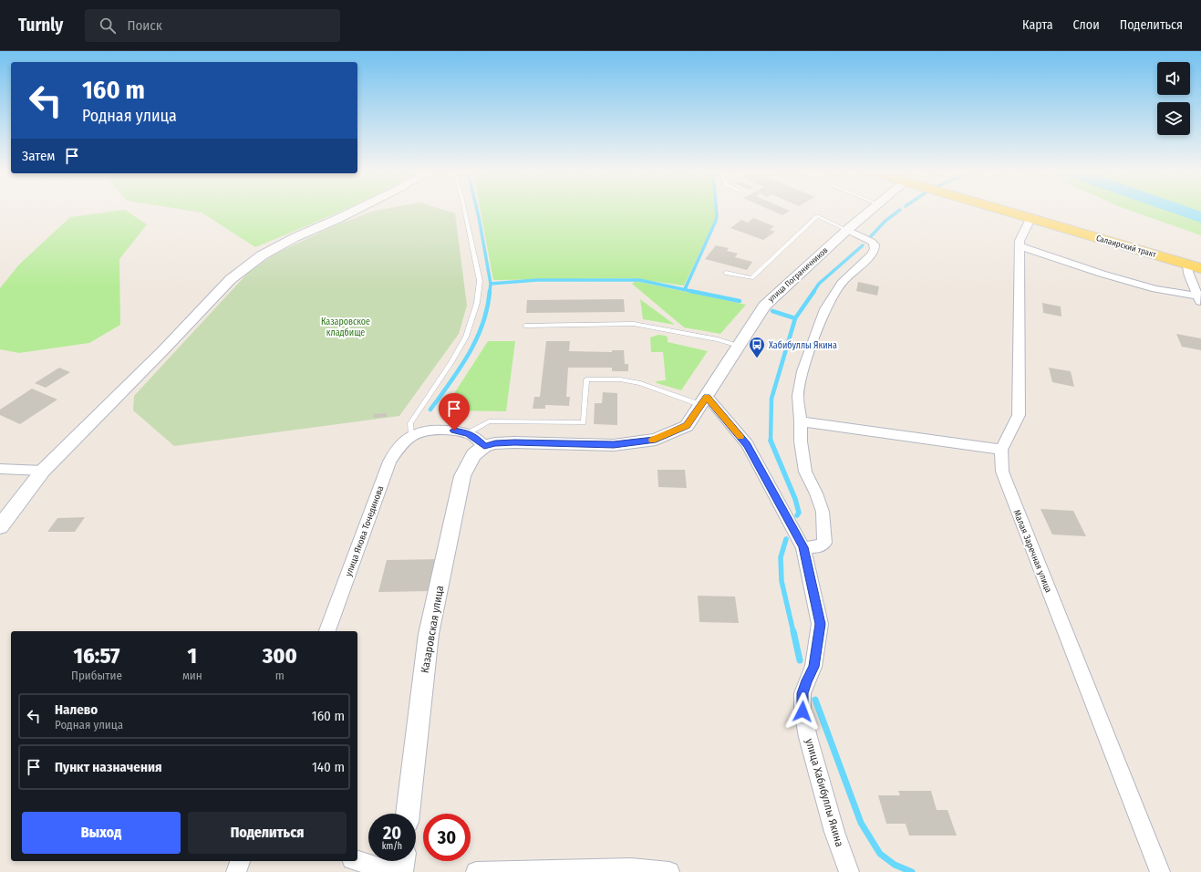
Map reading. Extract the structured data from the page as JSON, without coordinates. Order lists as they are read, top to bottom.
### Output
{
  "streets": {
    "main road": ["Салаирский тракт"],
    "street": [
      "улица Пограничников",
      "улица Якова Точединова",
      "Малая Заречная улица",
      "Казаровская улица",
      "улица Хабибуллы Якина"
    ]
  },
  "crossings": [
    ["Салаирский тракт", "Малая Заречная улица"],
    ["улица Пограничников", "Казаровская улица"],
    ["улица Пограничников", "улица Хабибуллы Якина"]
  ],
  "parks": ["Казаровское кладбище"],
  "places": {
    "bus stop": ["Хабибуллы Якина"]
  },
  "page": {
    "header": "Turnly",
    "search": "Поиск",
    "nav": ["Карта", "Слои", "Поделиться"],
    "turn": ["160 m", "Родная улица"],
    "then": "Затем",
    "eta": [
      "16:57",
      "Прибытие",
      "1",
      "мин",
      "300",
      "m"
    ],
    "list": [
      {
        "name": "Налево",
        "note": "Родная улица",
        "value": "160 m"
      },
      {
        "name": "Пункт назначения",
        "value": "140 m"
      }
    ],
    "buttons": ["Выход", "Поделиться"],
    "speed": "20 km/h",
    "limit": "30"
  }
}
